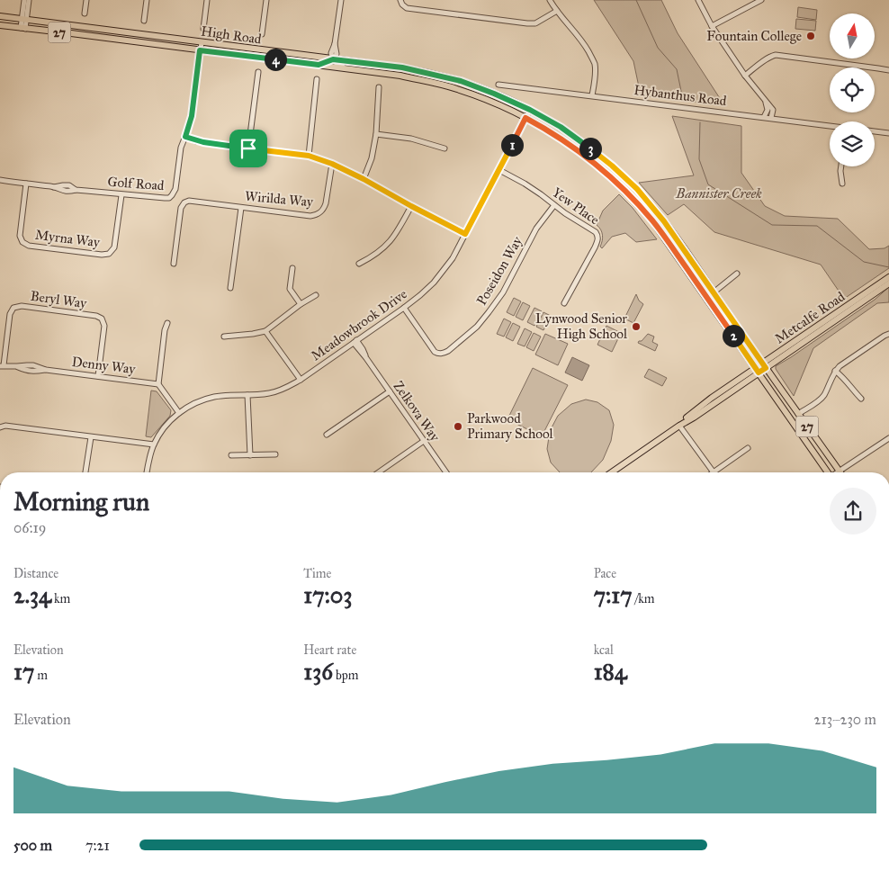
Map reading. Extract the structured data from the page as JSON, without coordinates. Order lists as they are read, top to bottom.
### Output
{
  "streets": {
    "main road": ["27", "High Road", "Metcalfe Road"],
    "street": [
      "Hybanthus Road",
      "Golf Road",
      "Wirilda Way",
      "Yew Place",
      "Myrna Way",
      "Poseidon Way",
      "Beryl Way",
      "Meadowbrook Drive",
      "Denny Way",
      "Zelkova Way"
    ]
  },
  "crossings": [
    ["High Road", "Golf Road"],
    ["High Road", "Metcalfe Road"],
    ["High Road", "Meadowbrook Drive"],
    ["Golf Road", "Myrna Way"],
    ["Yew Place", "Poseidon Way"],
    ["Yew Place", "Meadowbrook Drive"],
    ["Poseidon Way", "Meadowbrook Drive"],
    ["Beryl Way", "Denny Way"],
    ["Meadowbrook Drive", "Zelkova Way"]
  ],
  "parks": ["Bannister Creek"],
  "places": ["Fountain College", "Lynwood Senior High School", "Parkwood Primary School"],
  "north": "top",
  "page": {
    "pins": [
      "4",
      "1",
      "3",
      "2"
    ],
    "heading": ["Morning run", "06:19"],
    "stats": [
      ["Distance", "2.34 km"],
      ["Time", "17:03"],
      ["Pace", "7:17 /km"],
      ["Elevation", "17 m"],
      ["Heart rate", "136 bpm"],
      ["kcal", "184"]
    ],
    "chart": ["Elevation", "213–230 m"],
    "list": [
      {
        "name": "500 m",
        "note": "7:21"
      }
    ]
  }
}
